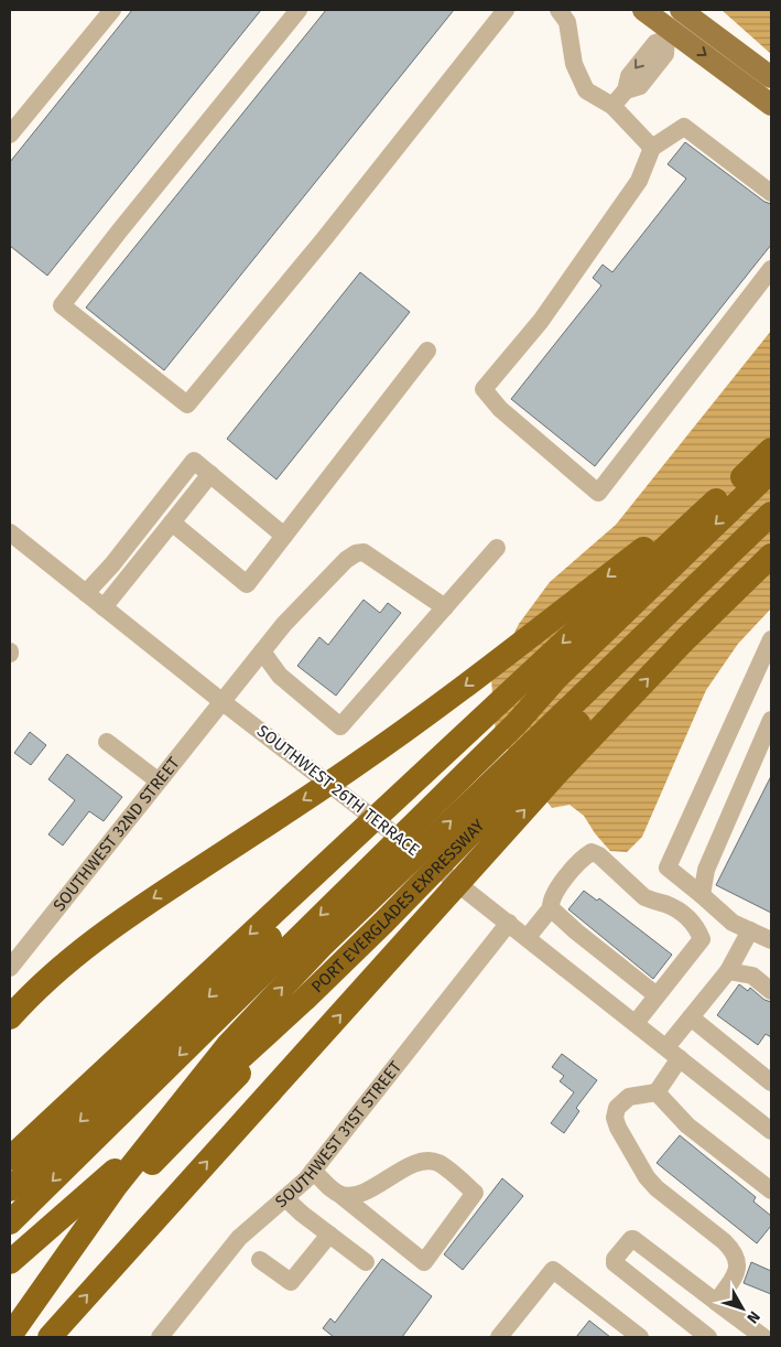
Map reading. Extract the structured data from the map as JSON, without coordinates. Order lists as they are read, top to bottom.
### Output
{
  "streets": {
    "highway": ["PORT EVERGLADES EXPRESSWAY"],
    "street": ["SOUTHWEST 26TH TERRACE", "SOUTHWEST 32ND STREET", "SOUTHWEST 31ST STREET"]
  },
  "crossings": [
    ["SOUTHWEST 26TH TERRACE", "SOUTHWEST 32ND STREET"],
    ["SOUTHWEST 26TH TERRACE", "SOUTHWEST 31ST STREET"]
  ],
  "north": "bottom right"
}
